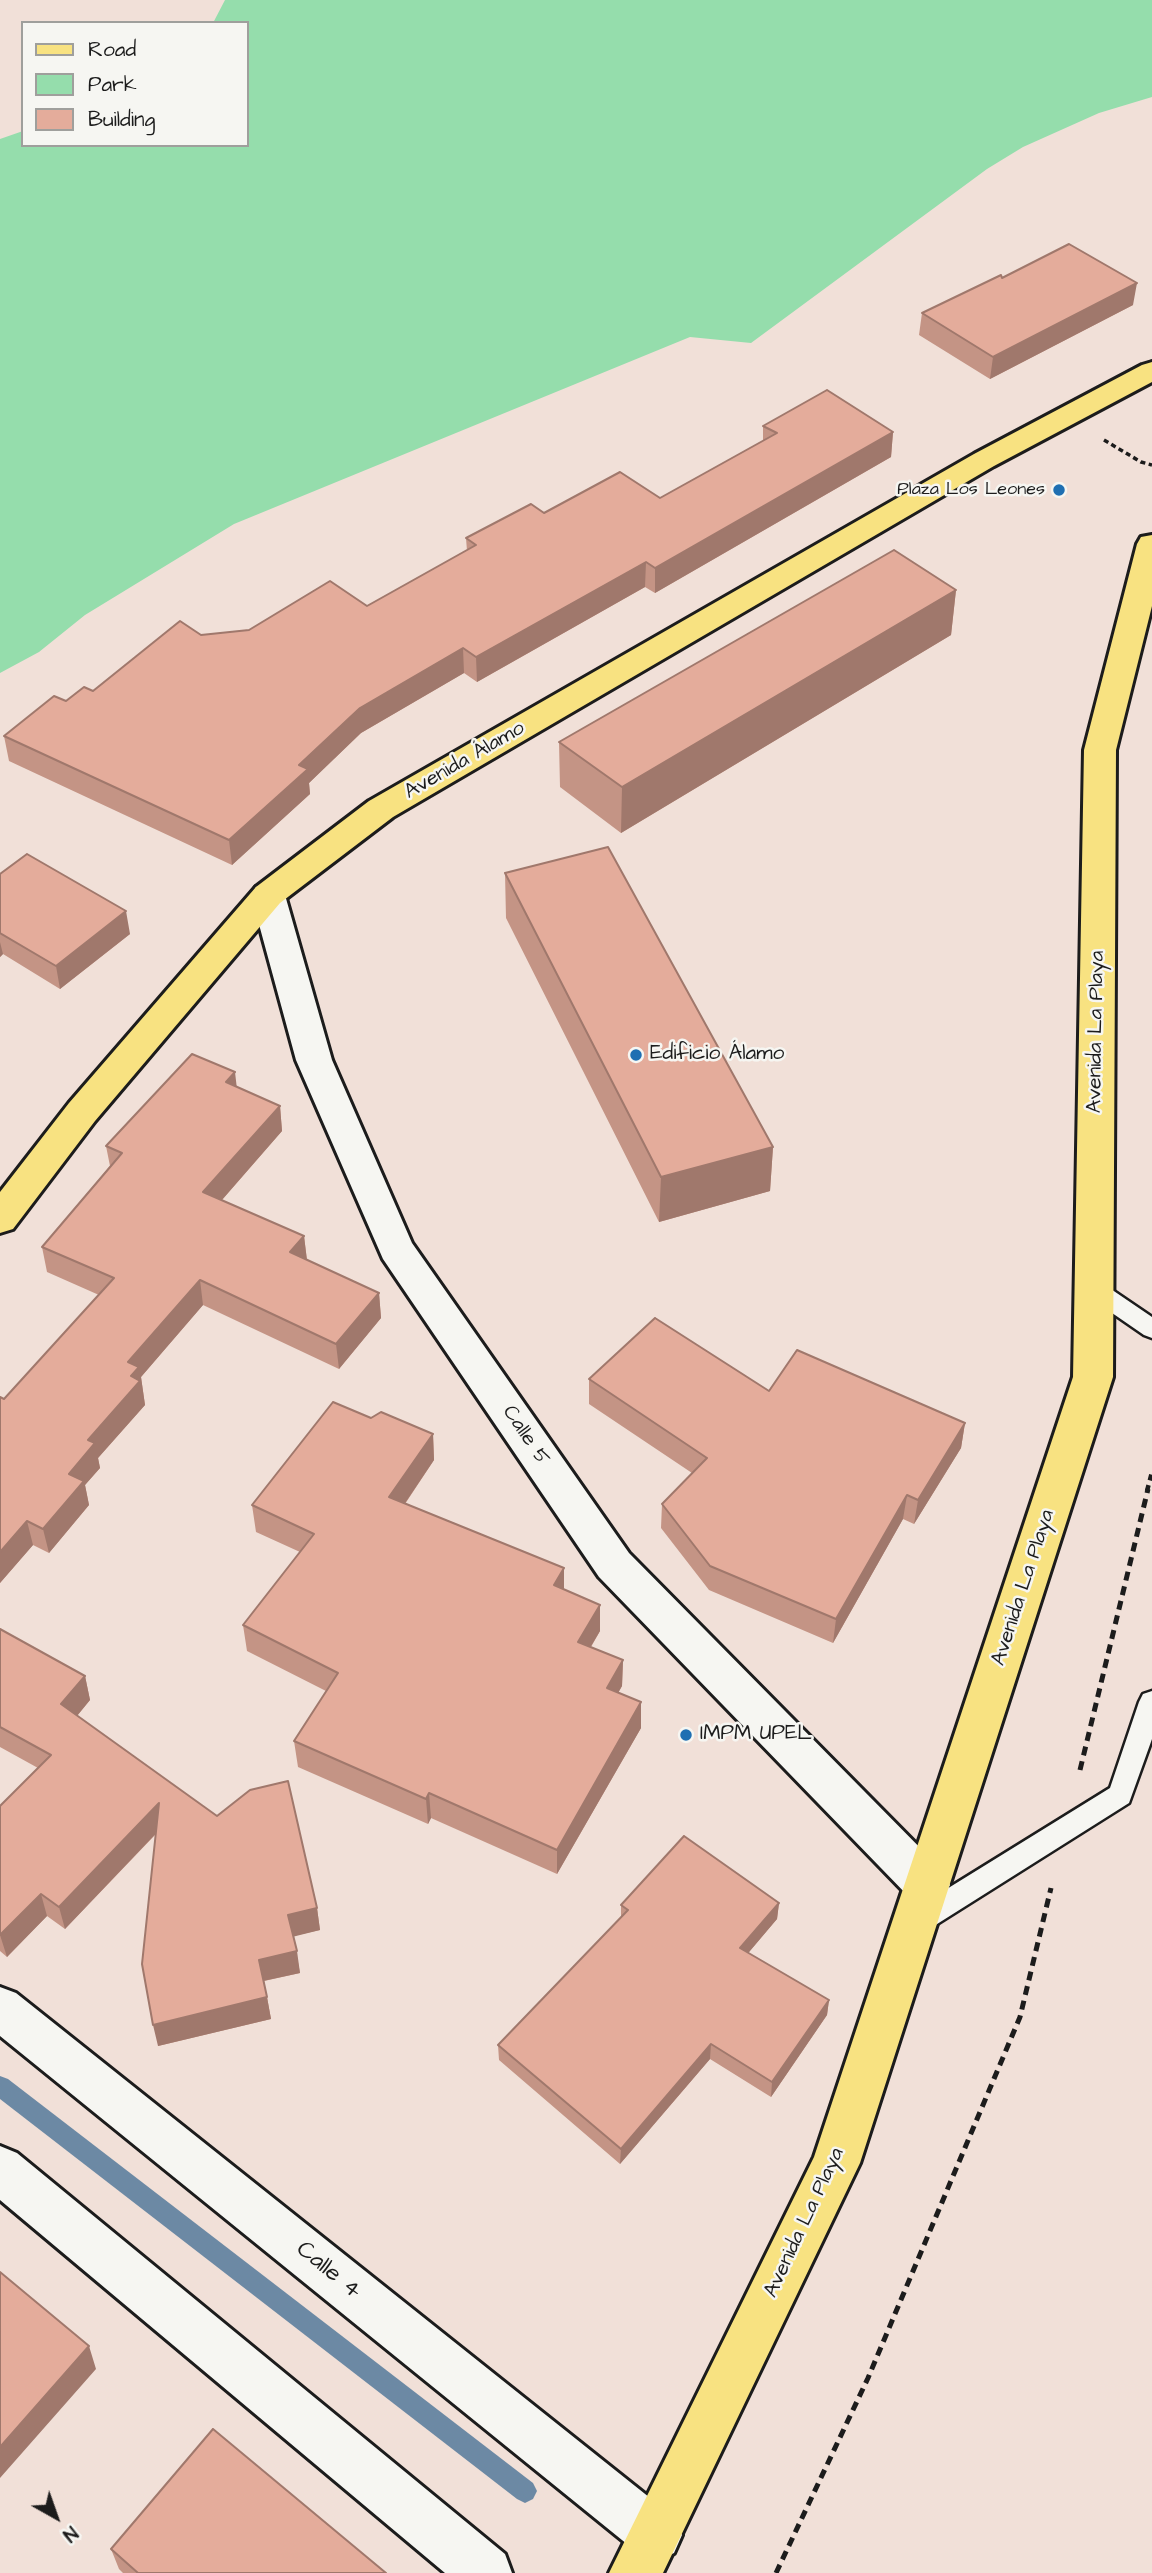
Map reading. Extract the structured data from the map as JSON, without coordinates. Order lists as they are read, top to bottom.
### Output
{
  "streets": {
    "main road": ["Avenida Álamo", "Avenida La Playa"],
    "street": ["Calle 5", "Calle 4"]
  },
  "crossings": [
    ["Avenida Álamo", "Calle 5"],
    ["Avenida La Playa", "Calle 5"],
    ["Avenida La Playa", "Calle 4"]
  ],
  "places": ["Plaza Los Leones", "Edificio Álamo", "IMPM UPEL"],
  "legend": ["Road", "Park", "Building"],
  "north": "bottom right"
}
